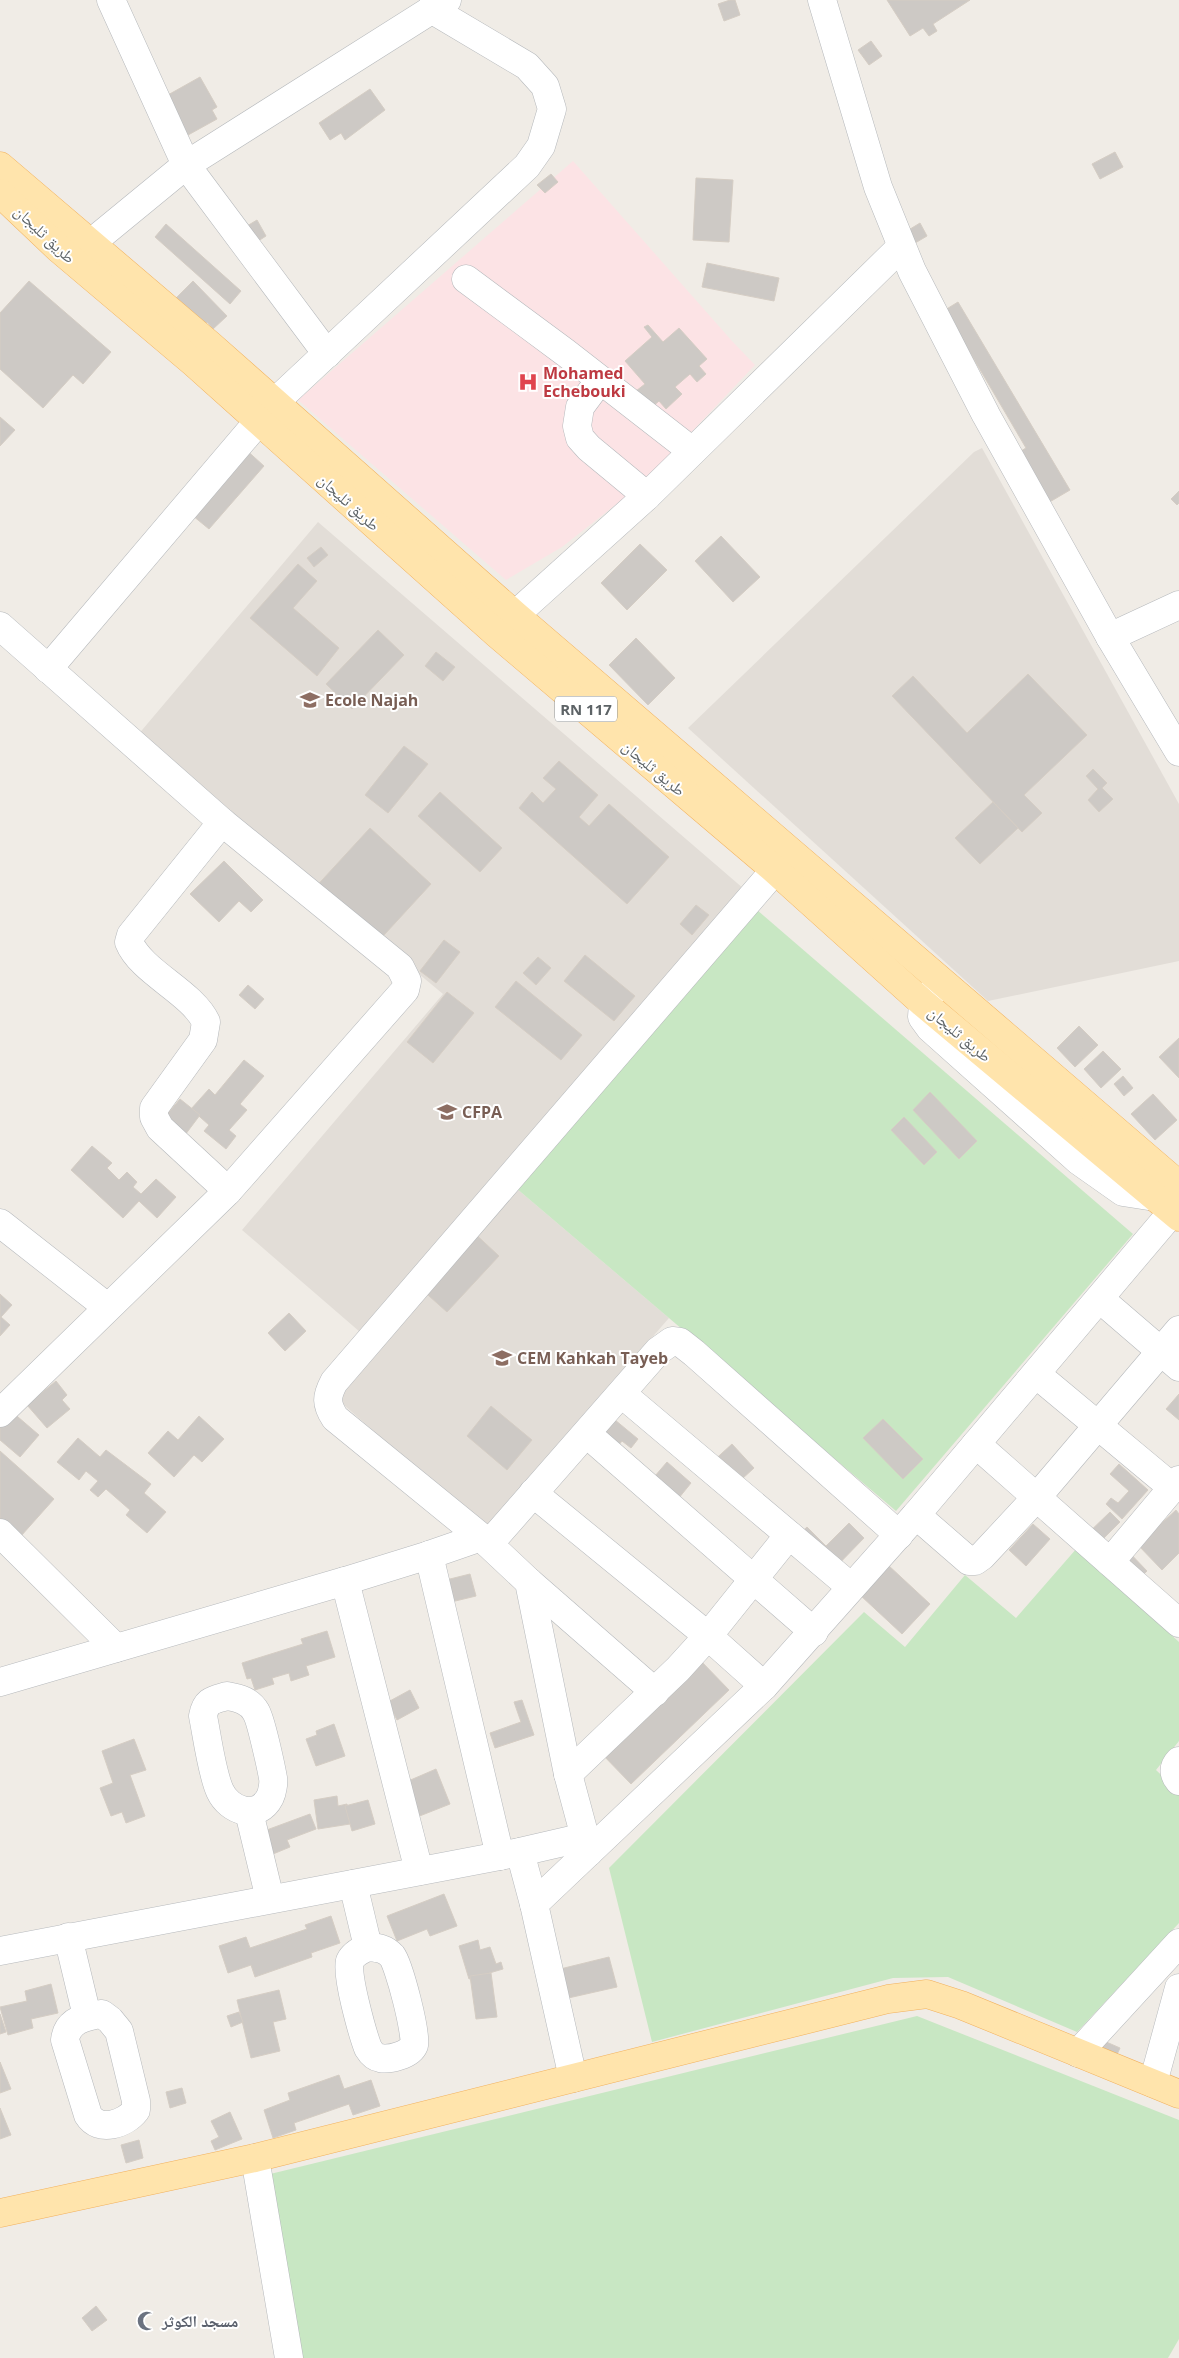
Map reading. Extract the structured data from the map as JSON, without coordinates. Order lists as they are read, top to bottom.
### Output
{
  "streets": {
    "main road": ["طريق ثليجان", "RN 117"]
  },
  "places": {
    "hospital": ["Mohamed Echebouki"],
    "school or university": ["Ecole Najah", "CFPA", "CEM Kahkah Tayeb"],
    "mosque": ["مسجد الكوثر"]
  }
}
